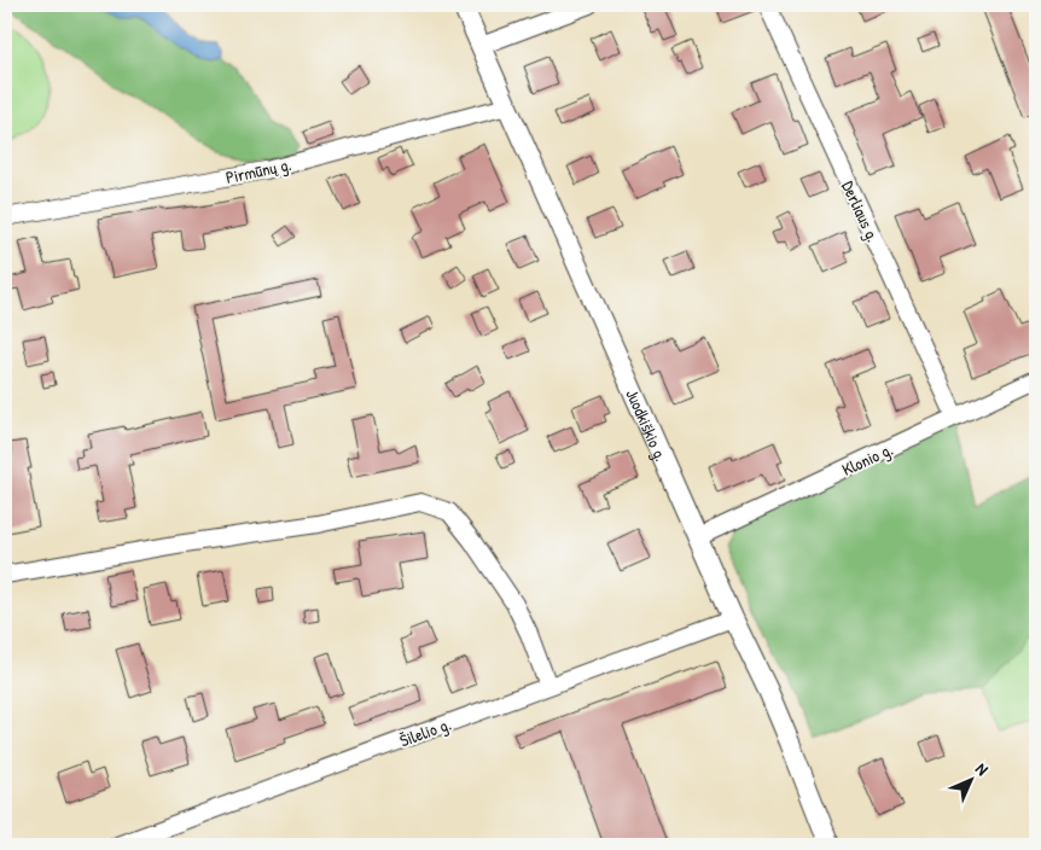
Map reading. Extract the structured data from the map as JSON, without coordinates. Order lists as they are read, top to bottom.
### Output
{
  "streets": {
    "street": [
      "Pirmūnų g.",
      "Derliaus g.",
      "Juodkiškio g.",
      "Klonio g.",
      "Šilelio g."
    ]
  },
  "crossings": [
    ["Pirmūnų g.", "Juodkiškio g."],
    ["Derliaus g.", "Klonio g."],
    ["Juodkiškio g.", "Klonio g."],
    ["Juodkiškio g.", "Šilelio g."]
  ],
  "north": "top right"
}
